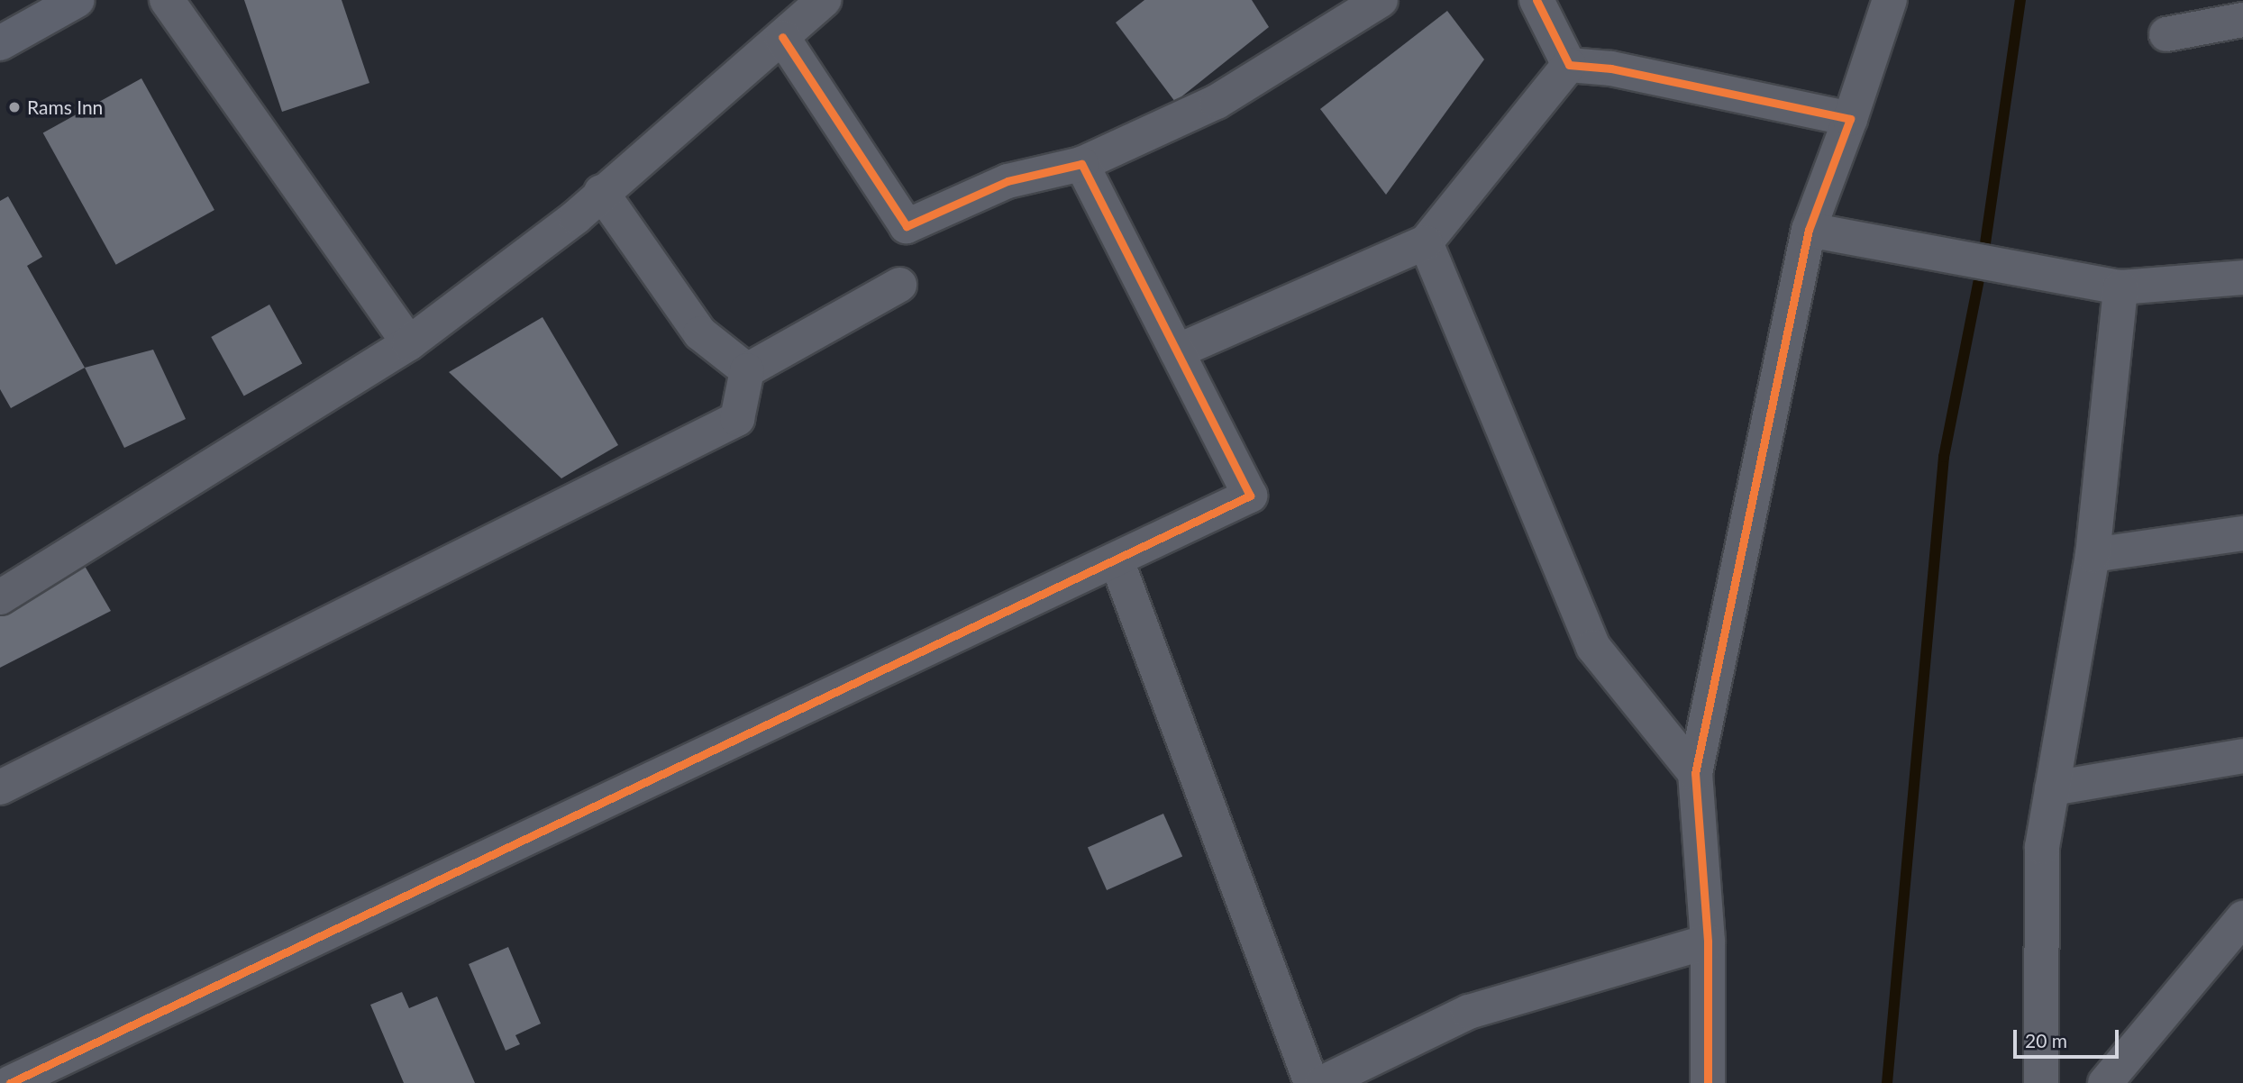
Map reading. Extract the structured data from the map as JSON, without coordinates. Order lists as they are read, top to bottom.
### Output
{
  "places": ["Rams Inn"],
  "scale_bar": "20 m"
}
